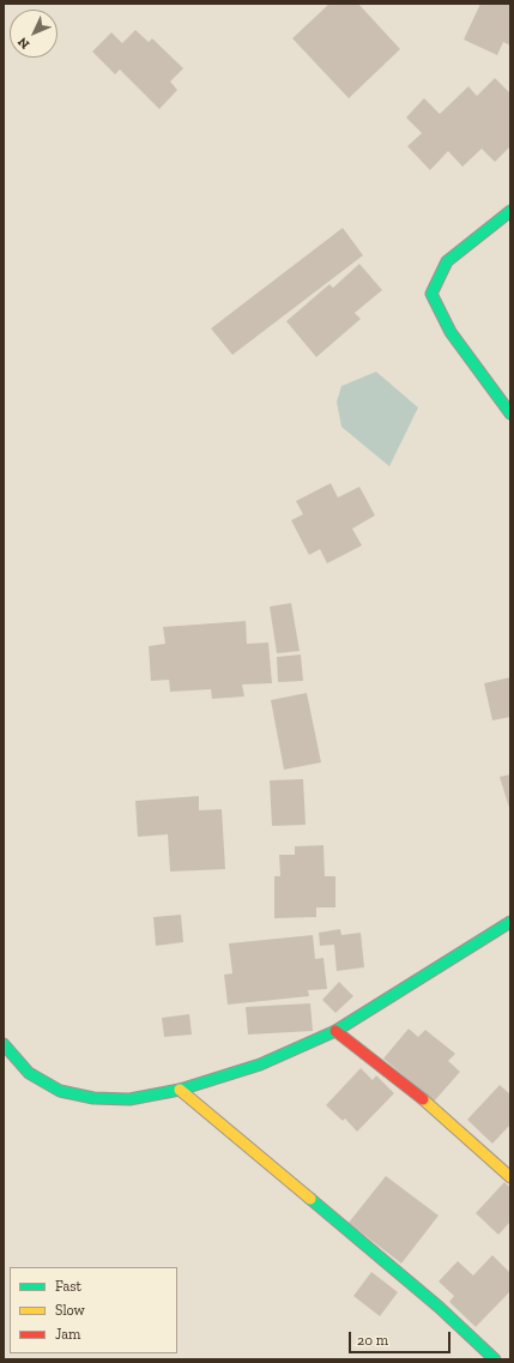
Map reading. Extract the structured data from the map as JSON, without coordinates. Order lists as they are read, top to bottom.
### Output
{
  "legend": ["Fast", "Slow", "Jam"],
  "scale_bar": "20 m",
  "north": "bottom left"
}
